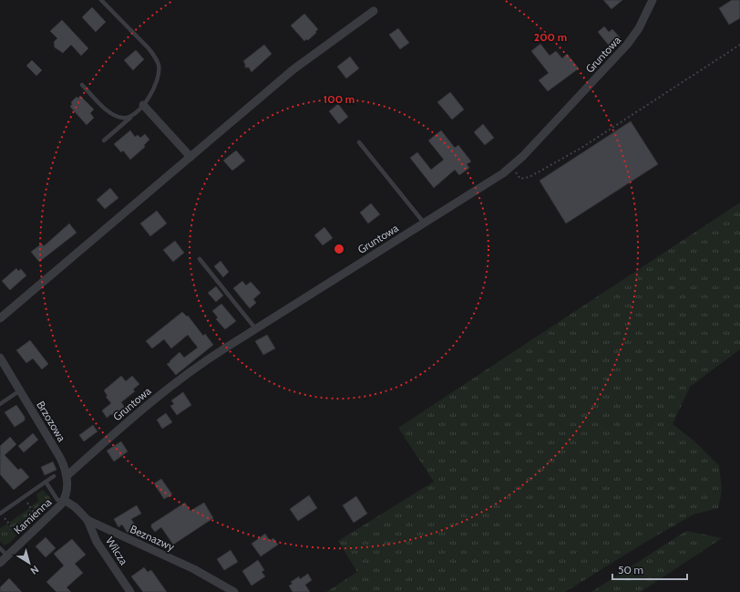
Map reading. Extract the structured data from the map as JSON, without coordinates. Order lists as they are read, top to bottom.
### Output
{
  "streets": {
    "street": [
      "Gruntowa",
      "Brzozowa",
      "Kamienna",
      "Beznazwy",
      "Wilcza"
    ]
  },
  "crossings": [
    ["Gruntowa", "Brzozowa"],
    ["Brzozowa", "Kamienna"],
    ["Brzozowa", "Beznazwy"],
    ["Kamienna", "Beznazwy"],
    ["Beznazwy", "Wilcza"]
  ],
  "scale_bar": "50 m",
  "north": "bottom right",
  "rings": ["200 m", "100 m"]
}
